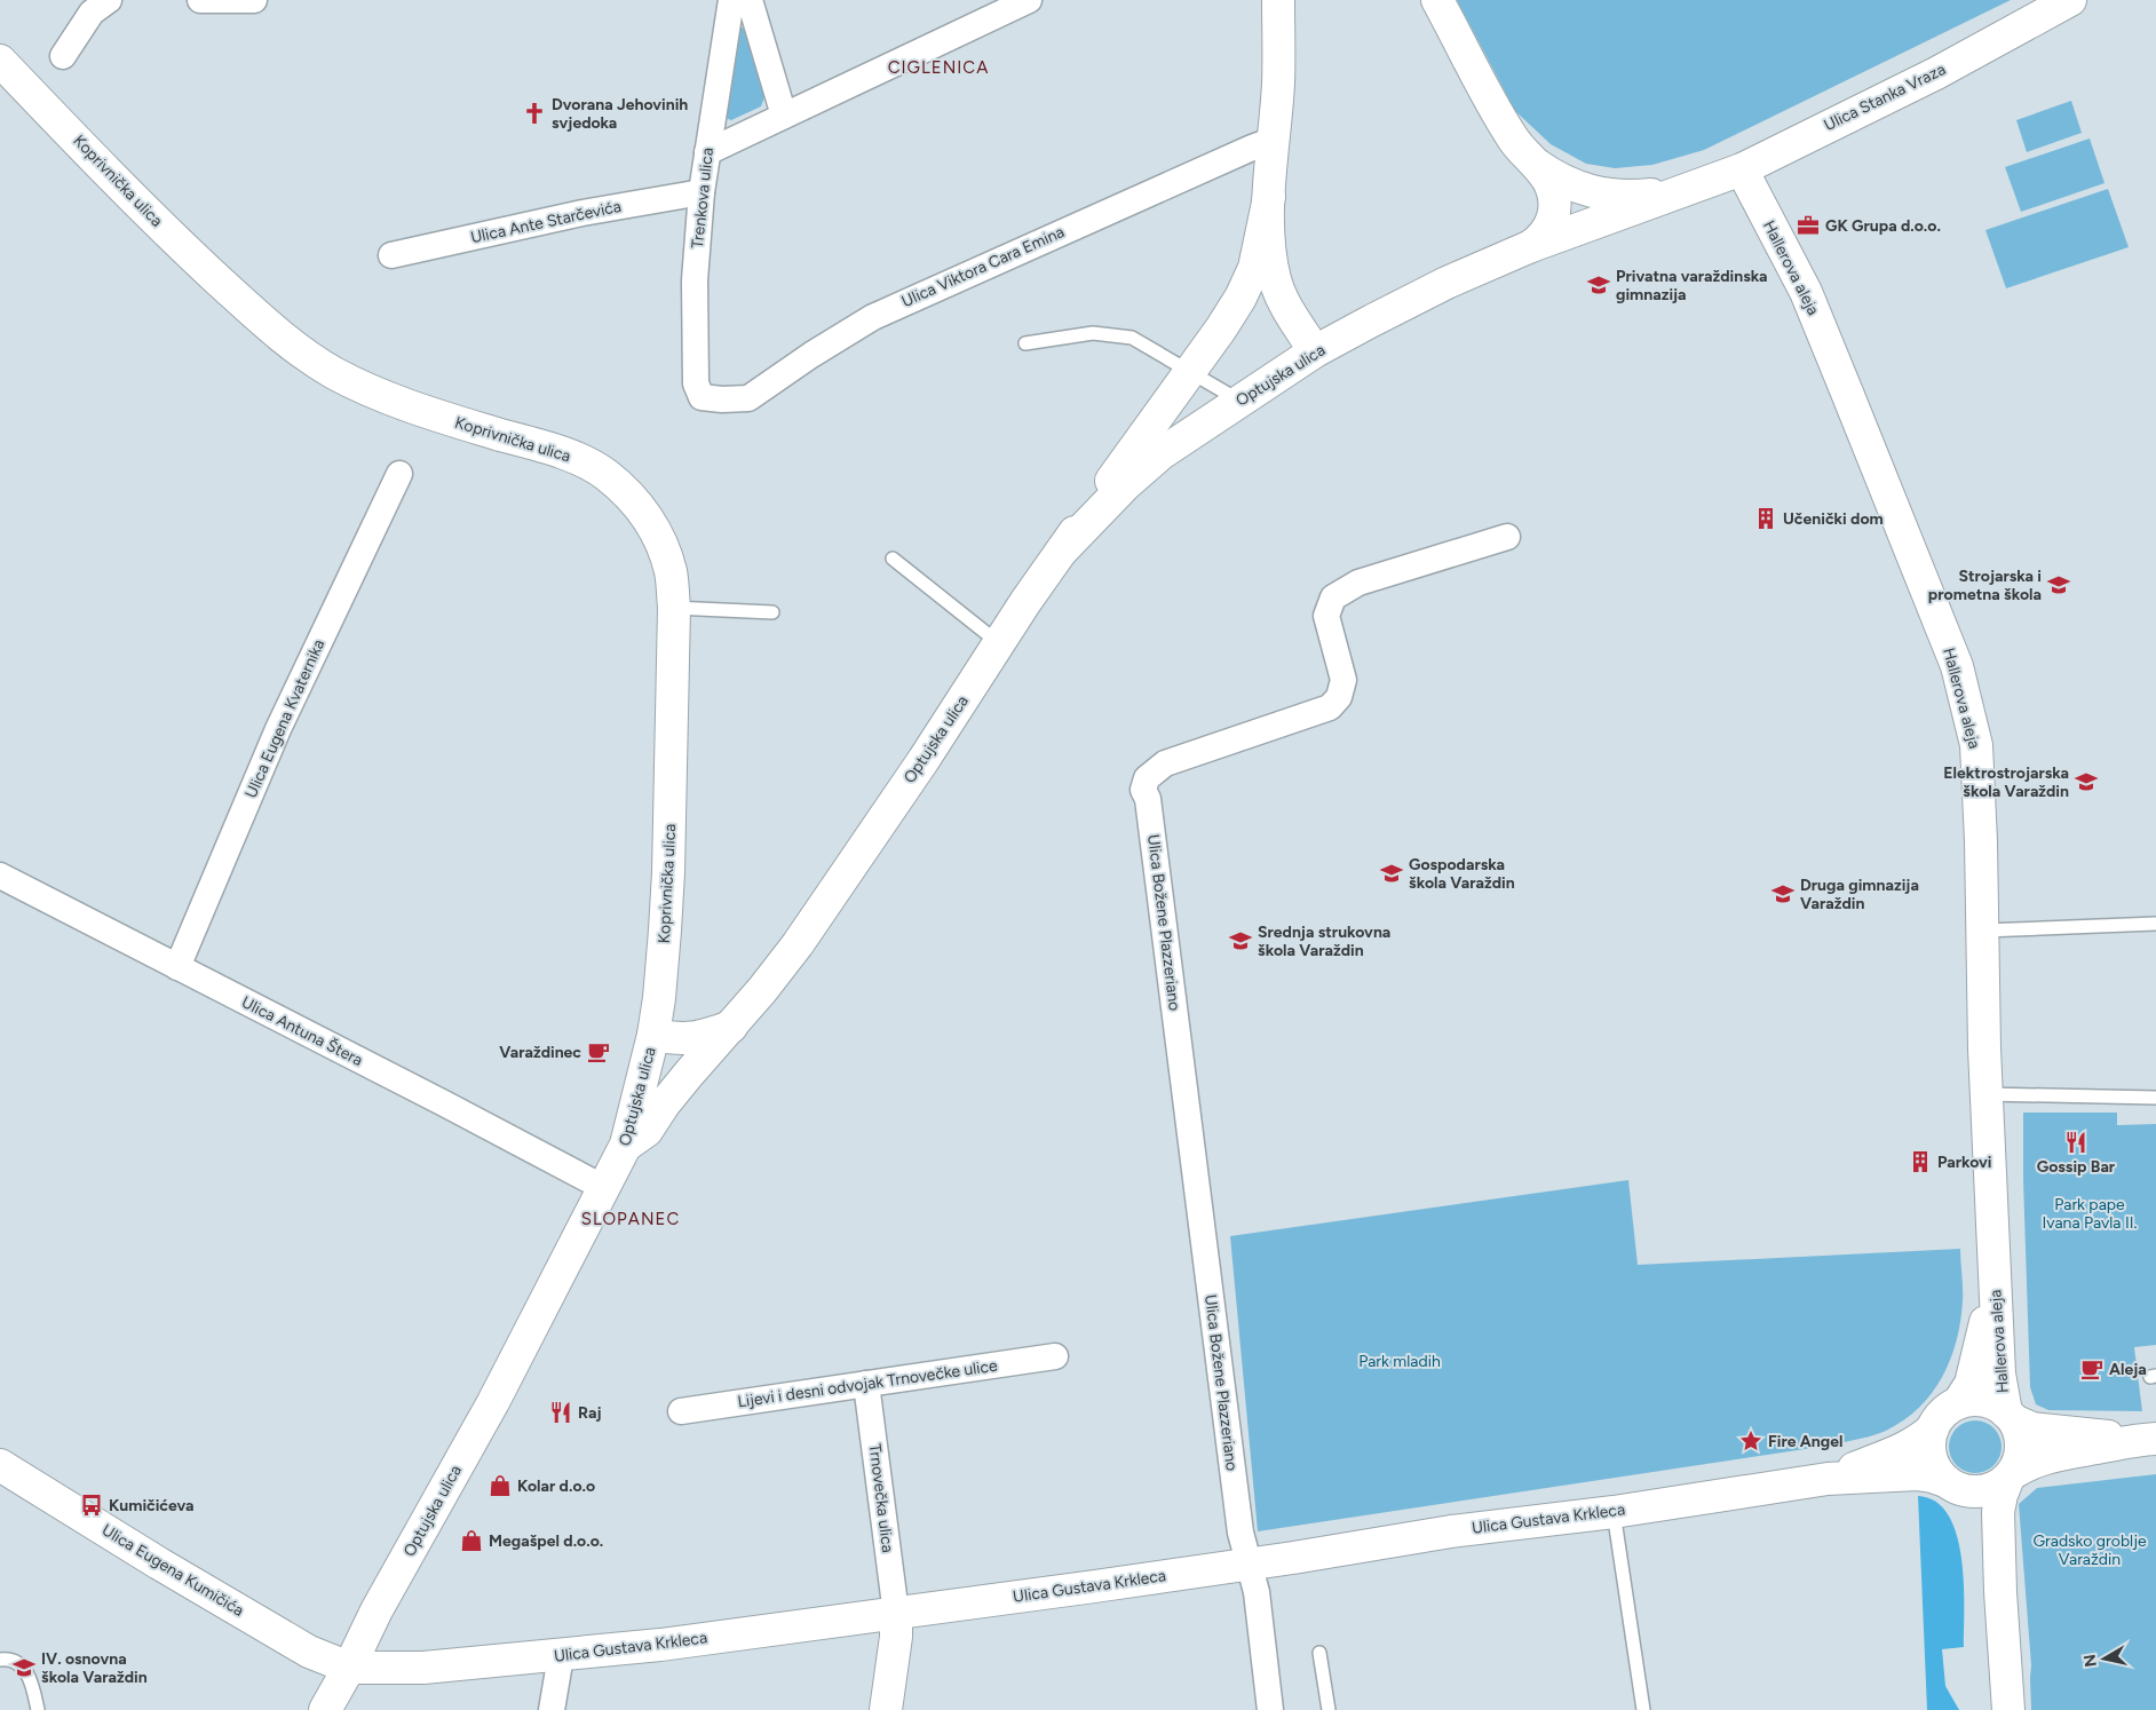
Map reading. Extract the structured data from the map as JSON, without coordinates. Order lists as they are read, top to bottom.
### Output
{
  "streets": {
    "main road": [
      "Ulica Stanka Vraza",
      "Koprivnička ulica",
      "Hallerova aleja",
      "Optujska ulica",
      "Ulica Gustava Krkleca",
      "Ulica Eugena Kumičića"
    ],
    "street": [
      "Trenkova ulica",
      "Ulica Ante Starčevića",
      "Ulica Viktora Cara Emina",
      "Ulica Eugena Kvaternika",
      "Ulica Božene Plazzeriano",
      "Ulica Antuna Štera",
      "Lijevi i desni odvojak Trnovečke ulice",
      "Trnovečka ulica"
    ]
  },
  "crossings": [
    ["Ulica Stanka Vraza", "Hallerova aleja"],
    ["Ulica Stanka Vraza", "Optujska ulica"],
    ["Koprivnička ulica", "Optujska ulica"],
    ["Trenkova ulica", "Ulica Ante Starčevića"],
    ["Trenkova ulica", "Ulica Viktora Cara Emina"],
    ["Hallerova aleja", "Ulica Gustava Krkleca"],
    ["Optujska ulica", "Ulica Antuna Štera"],
    ["Optujska ulica", "Ulica Gustava Krkleca"],
    ["Optujska ulica", "Ulica Eugena Kumičića"],
    ["Ulica Eugena Kvaternika", "Ulica Antuna Štera"],
    ["Ulica Božene Plazzeriano", "Ulica Gustava Krkleca"],
    ["Lijevi i desni odvojak Trnovečke ulice", "Trnovečka ulica"],
    ["Trnovečka ulica", "Ulica Gustava Krkleca"],
    ["Ulica Gustava Krkleca", "Ulica Eugena Kumičića"]
  ],
  "districts": ["CIGLENICA", "SLOPANEC"],
  "parks": ["Park pape Ivana Pavla II.", "Park mladih", "Gradsko groblje Varaždin"],
  "places": {
    "church": ["Dvorana Jehovinih svjedoka"],
    "office": ["GK Grupa d.o.o."],
    "school or university": [
      "Privatna varaždinska gimnazija",
      "Strojarska i prometna škola",
      "Elektrostrojarska škola Varaždin",
      "Gospodarska škola Varaždin",
      "Druga gimnazija Varaždin",
      "Srednja strukovna škola Varaždin",
      "IV. osnovna škola Varaždin"
    ],
    "building": ["Učenički dom", "Parkovi"],
    "cafe": ["Varaždinec", "Aleja"],
    "restaurant": ["Gossip Bar", "Raj"],
    "place": ["Fire Angel"],
    "shop": ["Kolar d.o.o", "Megašpel d.o.o."],
    "bus stop": ["Kumičićeva"]
  },
  "north": "left"
}
